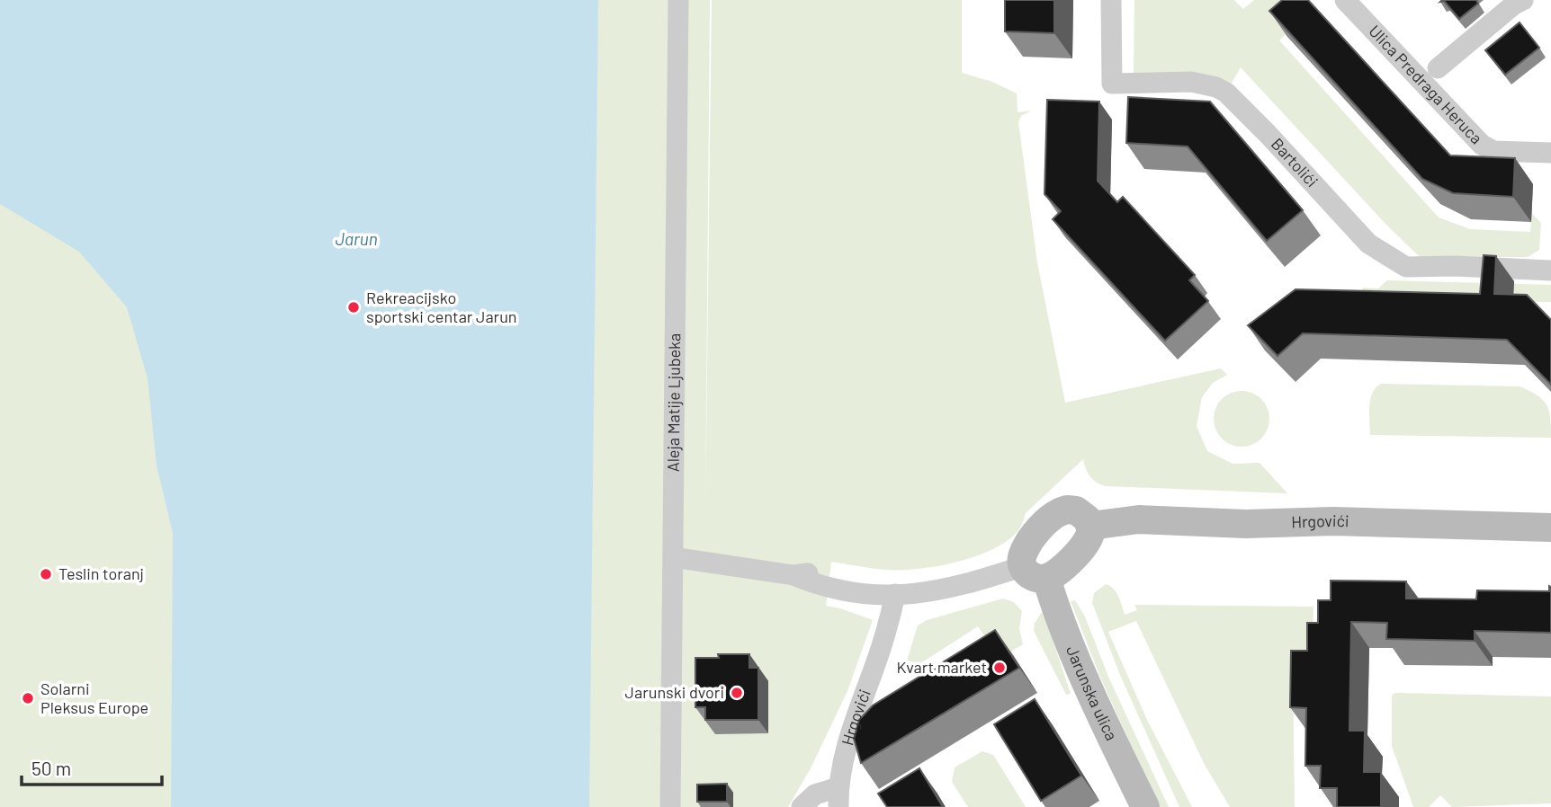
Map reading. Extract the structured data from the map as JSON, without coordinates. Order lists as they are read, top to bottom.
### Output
{
  "streets": {
    "street": [
      "Ulica Predraga Heruca",
      "Bartolići",
      "Aleja Matije Ljubeka",
      "Hrgovići",
      "Jarunska ulica"
    ]
  },
  "water": ["Jarun"],
  "places": [
    "Rekreacijsko sportski centar Jarun",
    "Teslin toranj",
    "Kvart market",
    "Jarunski dvori",
    "Solarni Pleksus Europe"
  ],
  "scale_bar": "50 m"
}
